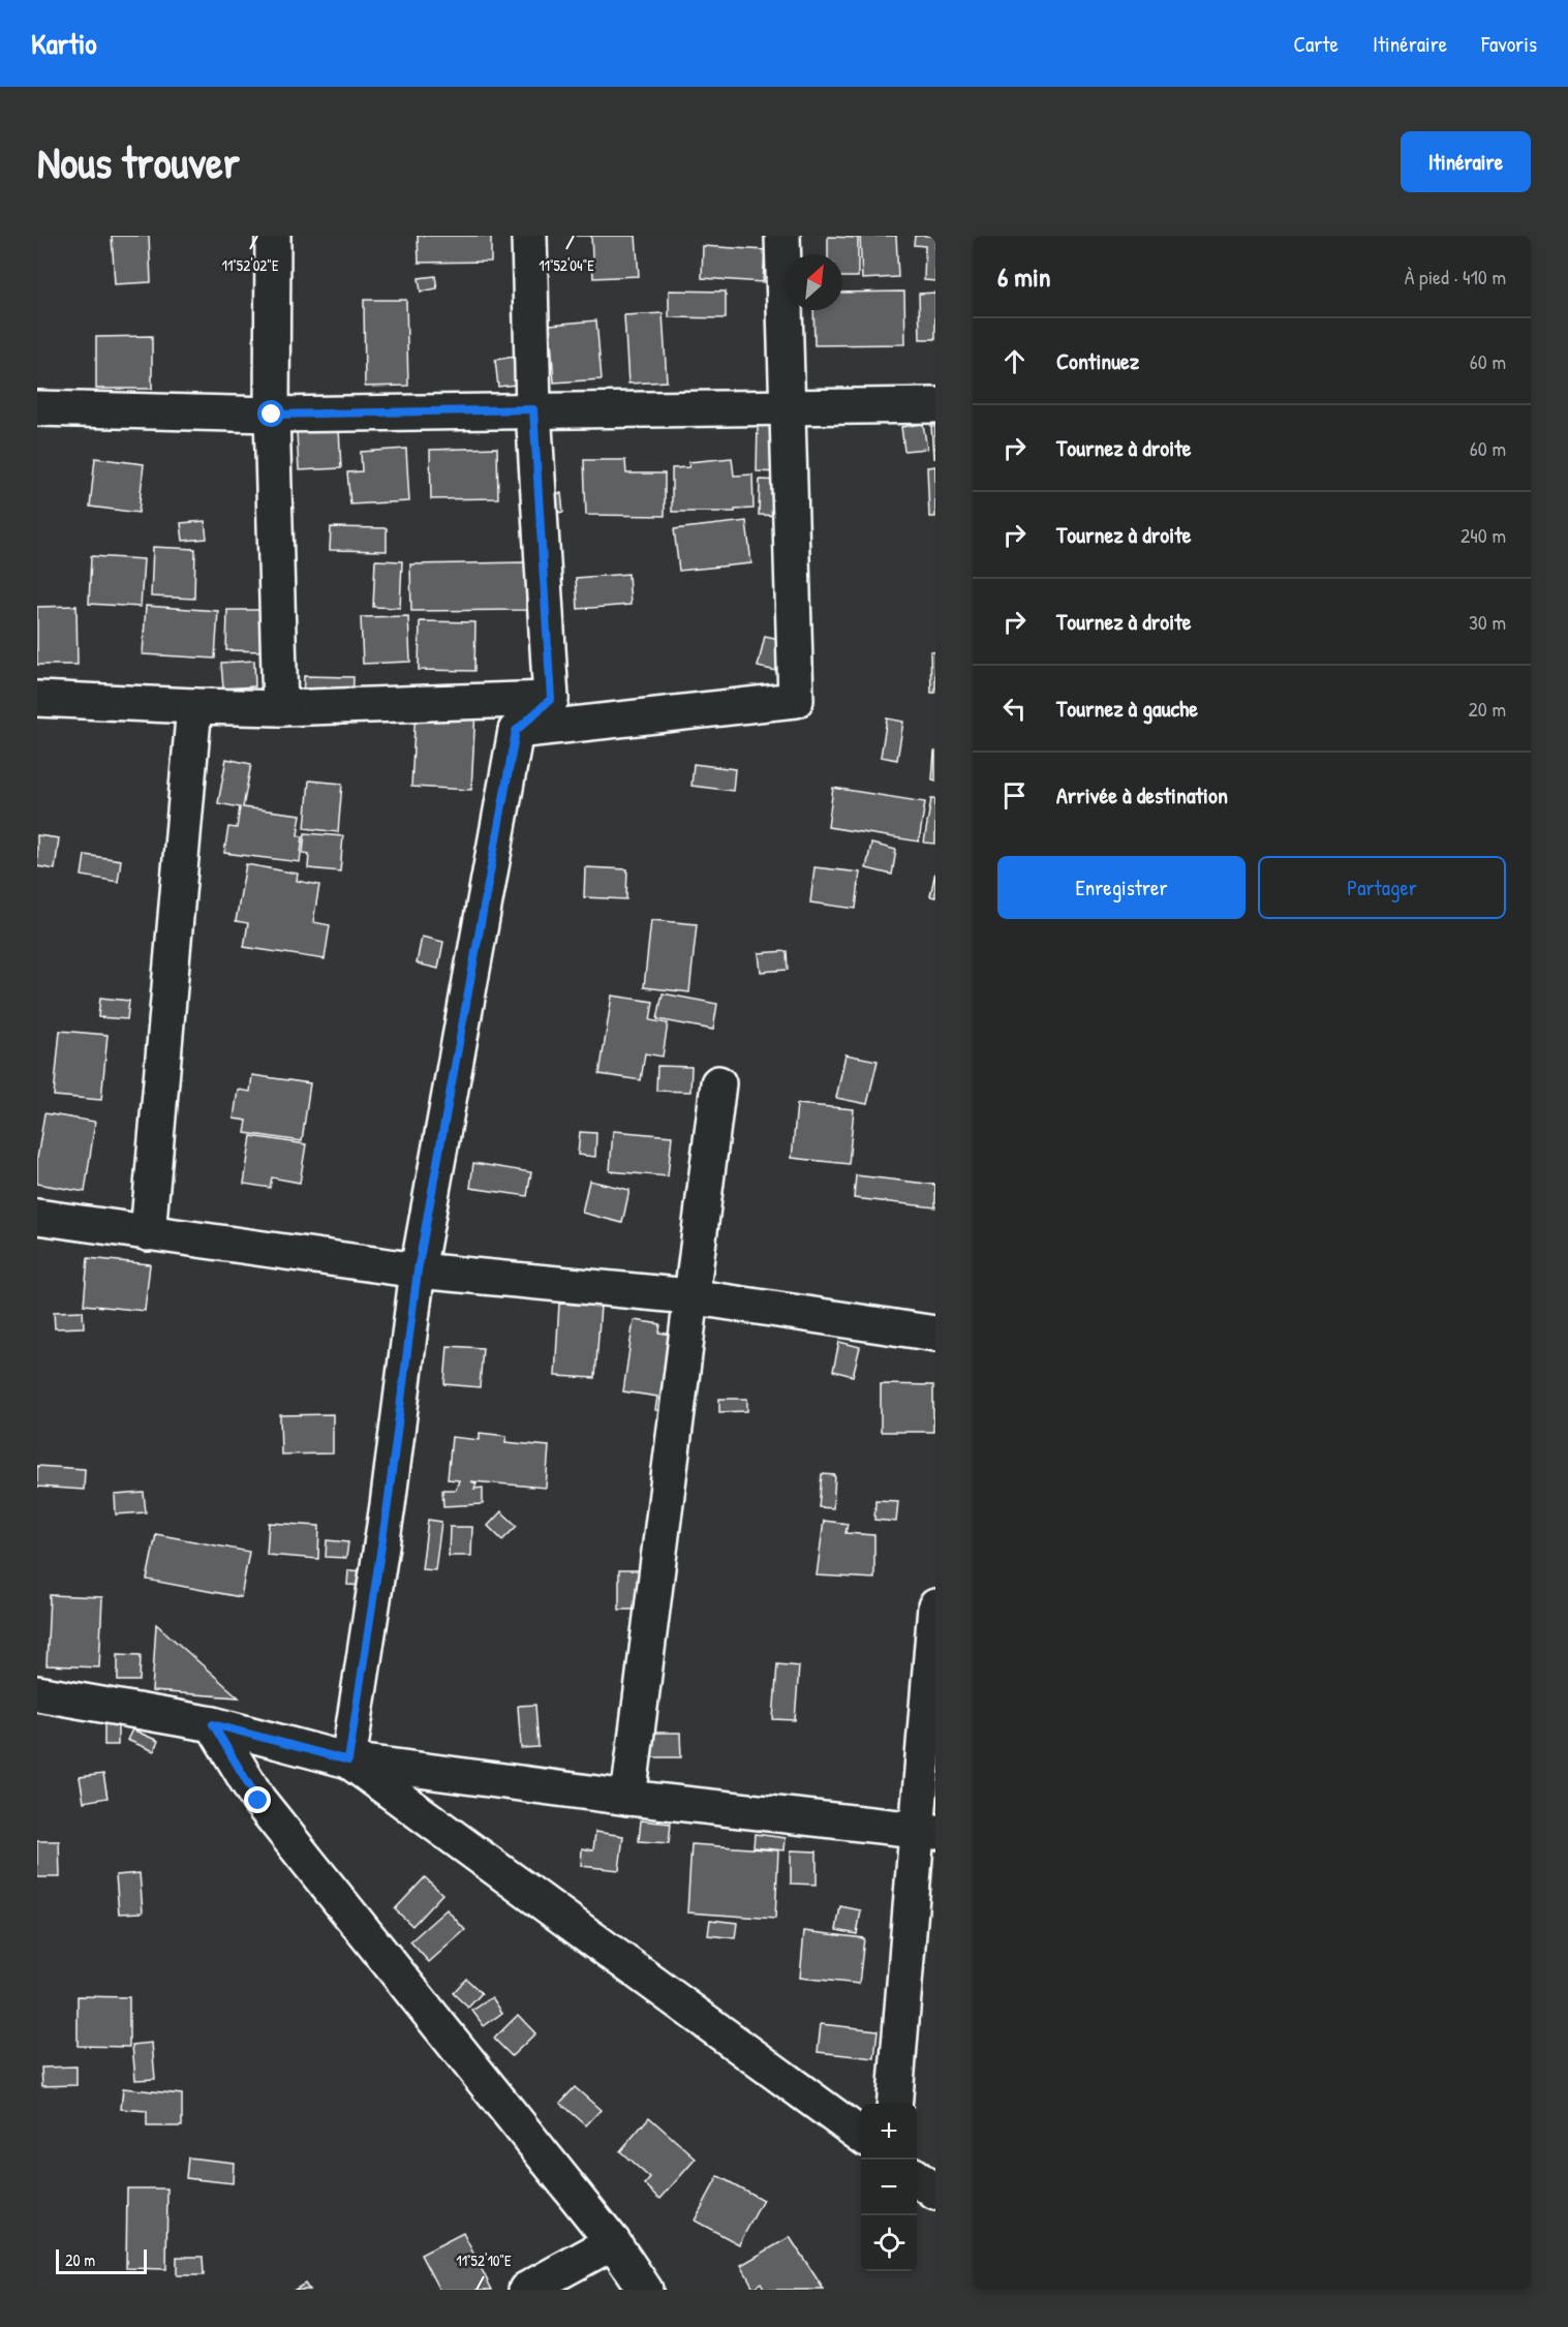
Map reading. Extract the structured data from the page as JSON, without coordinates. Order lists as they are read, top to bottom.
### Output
{
  "scale_bar": "20 m",
  "north": "top right",
  "page": {
    "header": "Kartio",
    "nav": ["Carte", "Itinéraire", "Favoris"],
    "buttons": [
      "Itinéraire",
      ["Enregistrer", "Partager"]
    ],
    "title": "Nous trouver",
    "heading": ["6 min", "À pied · 410 m"],
    "list": [
      ["Continuez", "60 m"],
      ["Tournez à droite", "60 m"],
      ["Tournez à droite", "240 m"],
      ["Tournez à droite", "30 m"],
      ["Tournez à gauche", "20 m"],
      "Arrivée à destination"
    ],
    "map_buttons": ["+", "−"],
    "scale": "20 m"
  },
  "coordinates": ["11°52'02\"E", "11°52'04\"E", "11°52'10\"E"]
}
